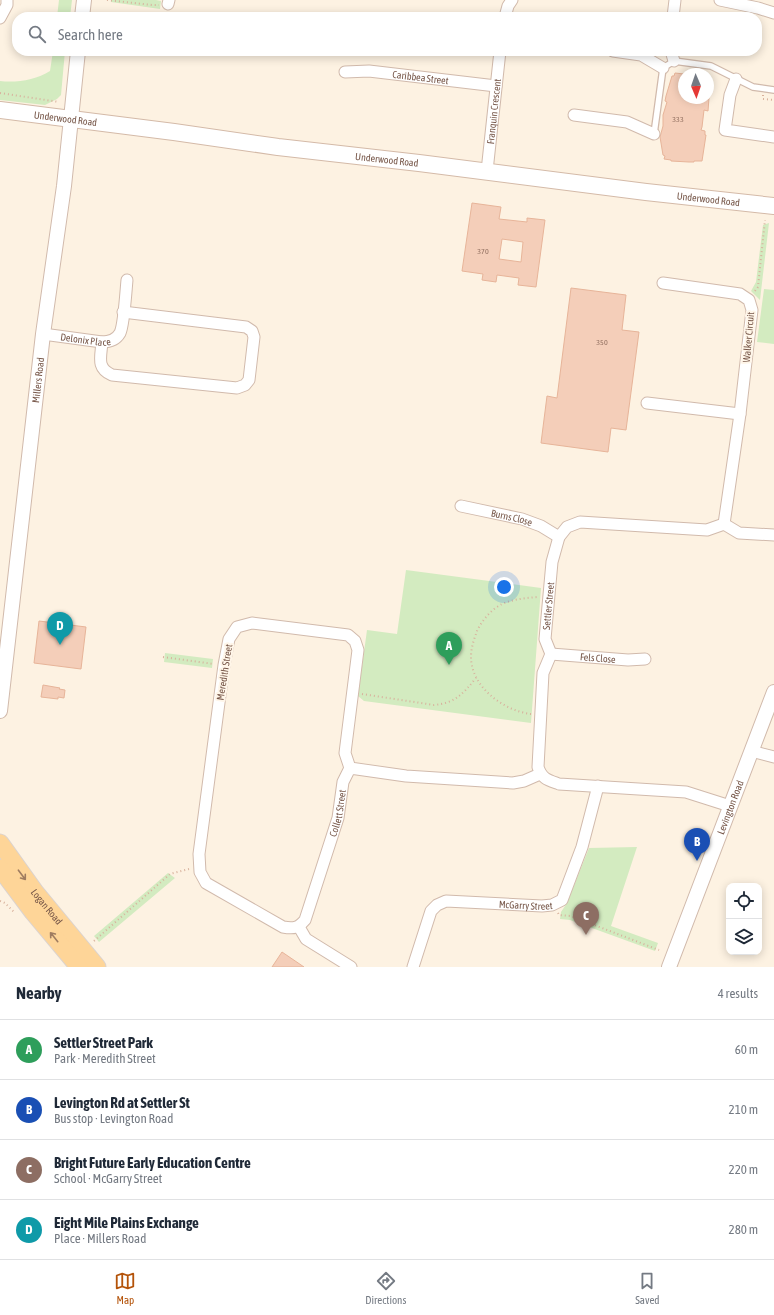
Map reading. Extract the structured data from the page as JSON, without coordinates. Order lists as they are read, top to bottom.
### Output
{
  "streets": {
    "main road": ["Underwood Road", "Logan Road"],
    "street": [
      "Caribbea Street",
      "Franquin Crescent",
      "Delonix Place",
      "Walker Circuit",
      "Millers Road",
      "Burns Close",
      "Settler Street",
      "Fels Close",
      "Meredith Street",
      "Levington Road",
      "Collett Street",
      "McGarry Street"
    ]
  },
  "crossings": [
    ["Caribbea Street", "Franquin Crescent"],
    ["Franquin Crescent", "Underwood Road"],
    ["Underwood Road", "Millers Road"],
    ["Delonix Place", "Millers Road"],
    ["Burns Close", "Settler Street"],
    ["Settler Street", "Fels Close"],
    ["Meredith Street", "Collett Street"]
  ],
  "house_numbers": ["333", "370", "350"],
  "north": "bottom",
  "page": {
    "search": "Search here",
    "pins": [
      "D",
      "A",
      "B",
      "C"
    ],
    "heading": ["Nearby", "4 results"],
    "list": [
      {
        "mark": "A",
        "name": "Settler Street Park",
        "note": "Park · Meredith Street",
        "value": "60 m"
      },
      {
        "mark": "B",
        "name": "Levington Rd at Settler St",
        "note": "Bus stop · Levington Road",
        "value": "210 m"
      },
      {
        "mark": "C",
        "name": "Bright Future Early Education Centre",
        "note": "School · McGarry Street",
        "value": "220 m"
      },
      {
        "mark": "D",
        "name": "Eight Mile Plains Exchange",
        "note": "Place · Millers Road",
        "value": "280 m"
      }
    ],
    "nav": ["Map", "Directions", "Saved"]
  }
}
